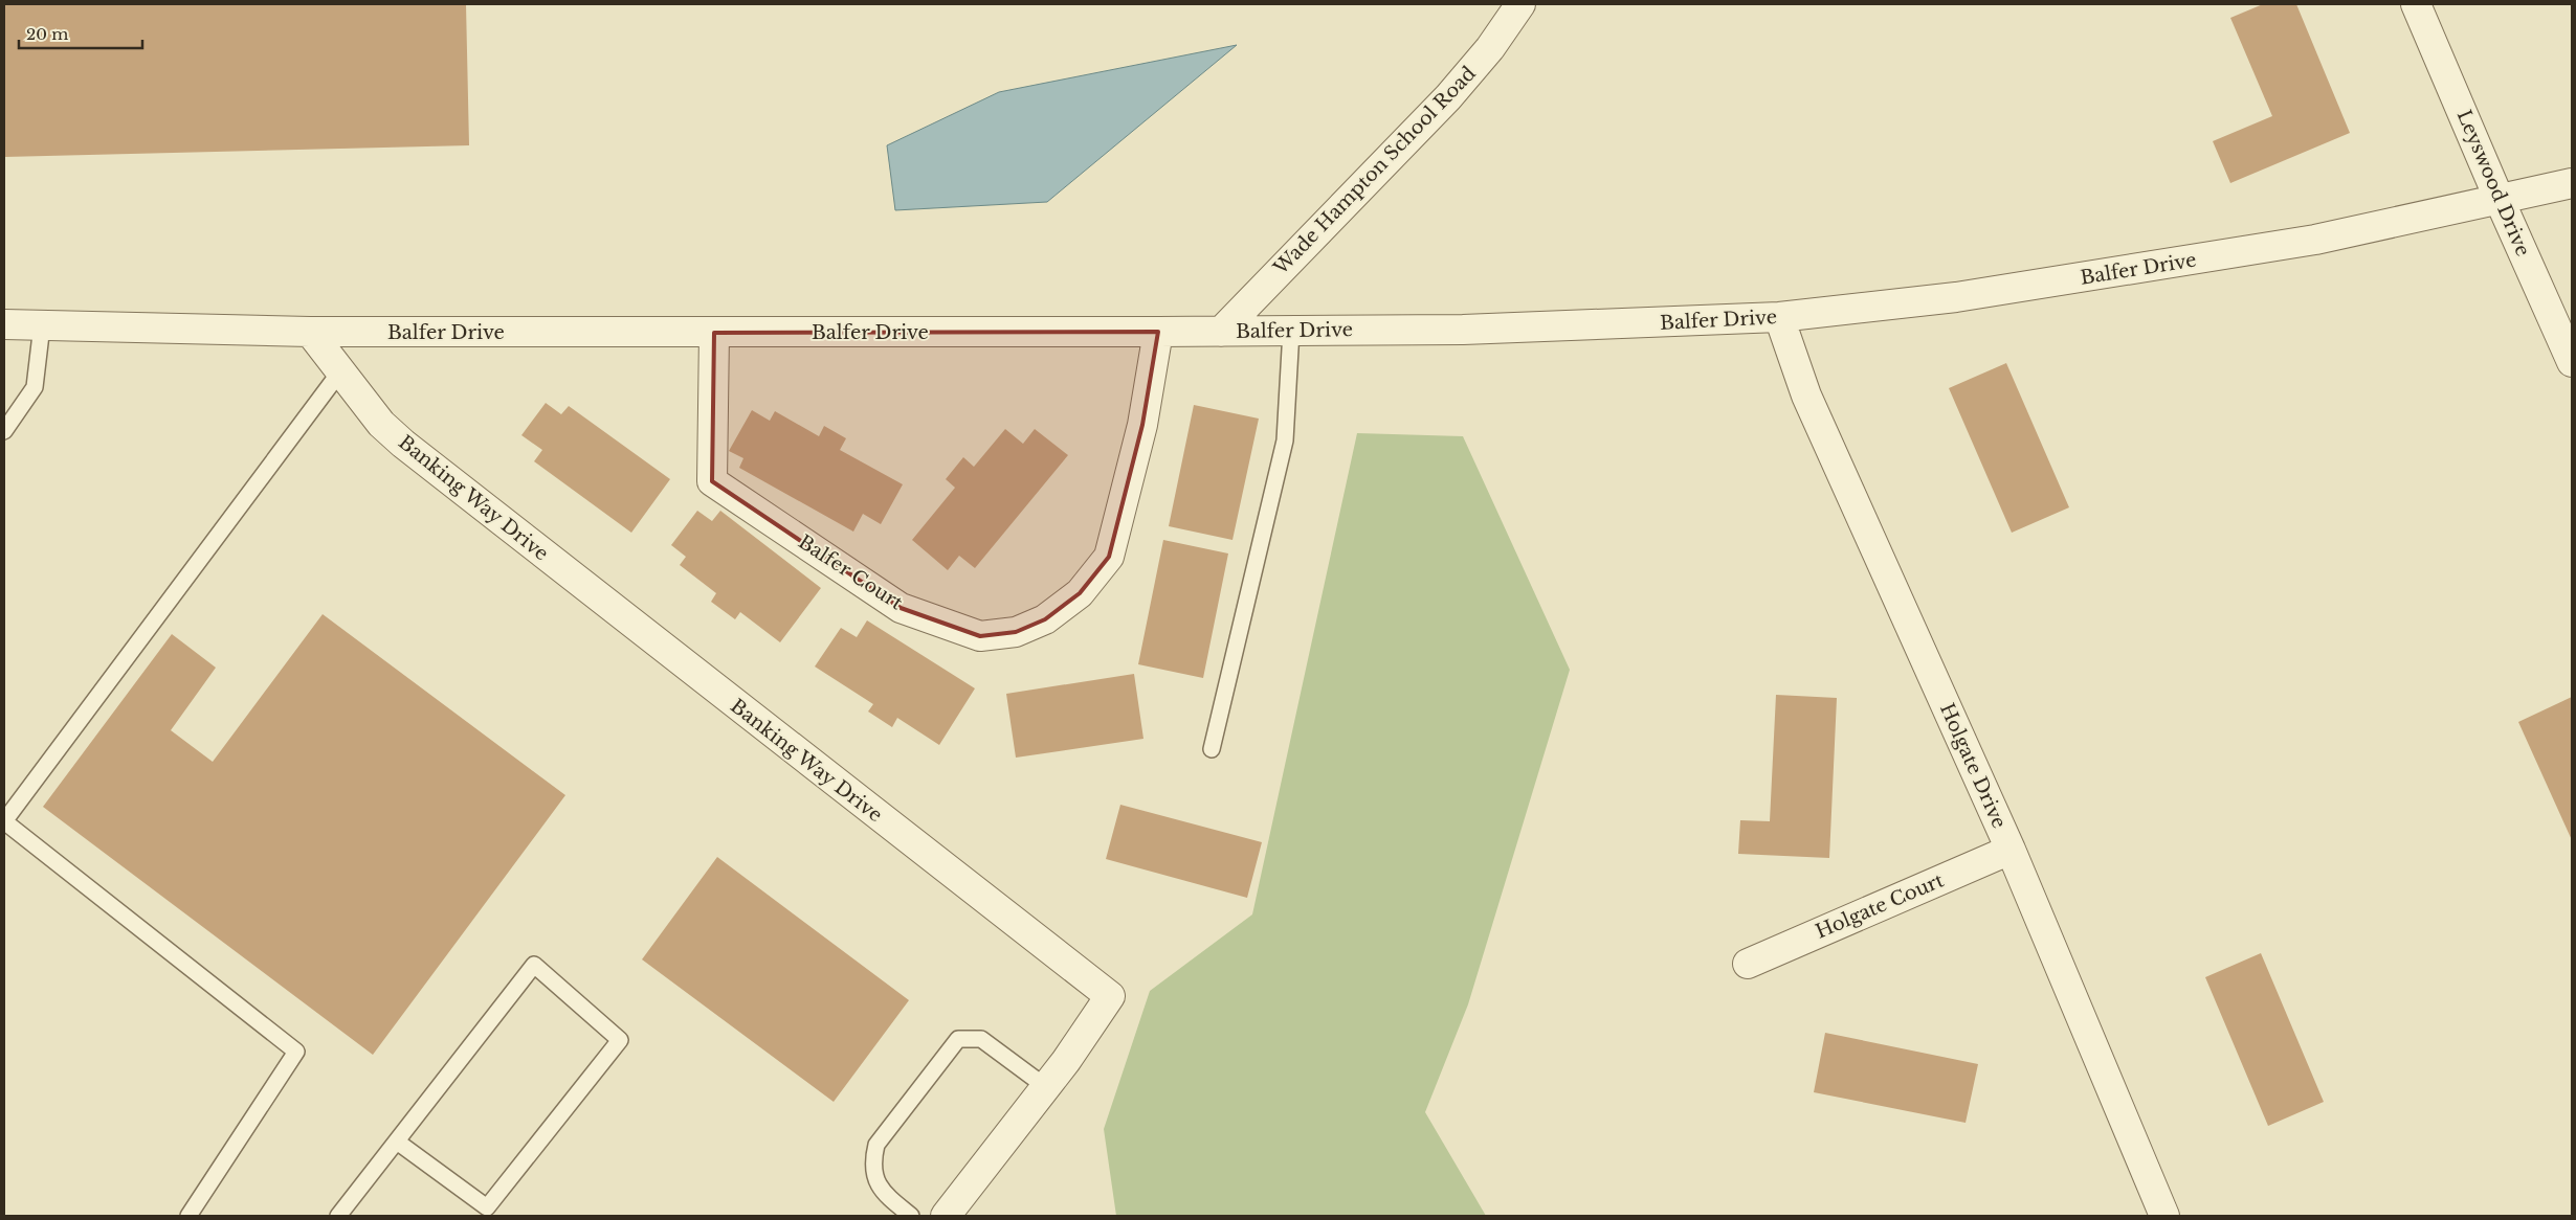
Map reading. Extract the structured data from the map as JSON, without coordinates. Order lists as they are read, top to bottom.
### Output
{
  "streets": {
    "street": [
      "Wade Hampton School Road",
      "Leyswood Drive",
      "Balfer Drive",
      "Banking Way Drive",
      "Balfer Court",
      "Holgate Drive",
      "Holgate Court"
    ]
  },
  "crossings": [
    ["Wade Hampton School Road", "Balfer Drive"],
    ["Leyswood Drive", "Balfer Drive"],
    ["Balfer Drive", "Banking Way Drive"],
    ["Balfer Drive", "Balfer Court"],
    ["Balfer Drive", "Holgate Drive"],
    ["Holgate Drive", "Holgate Court"]
  ],
  "scale_bar": "20 m"
}
